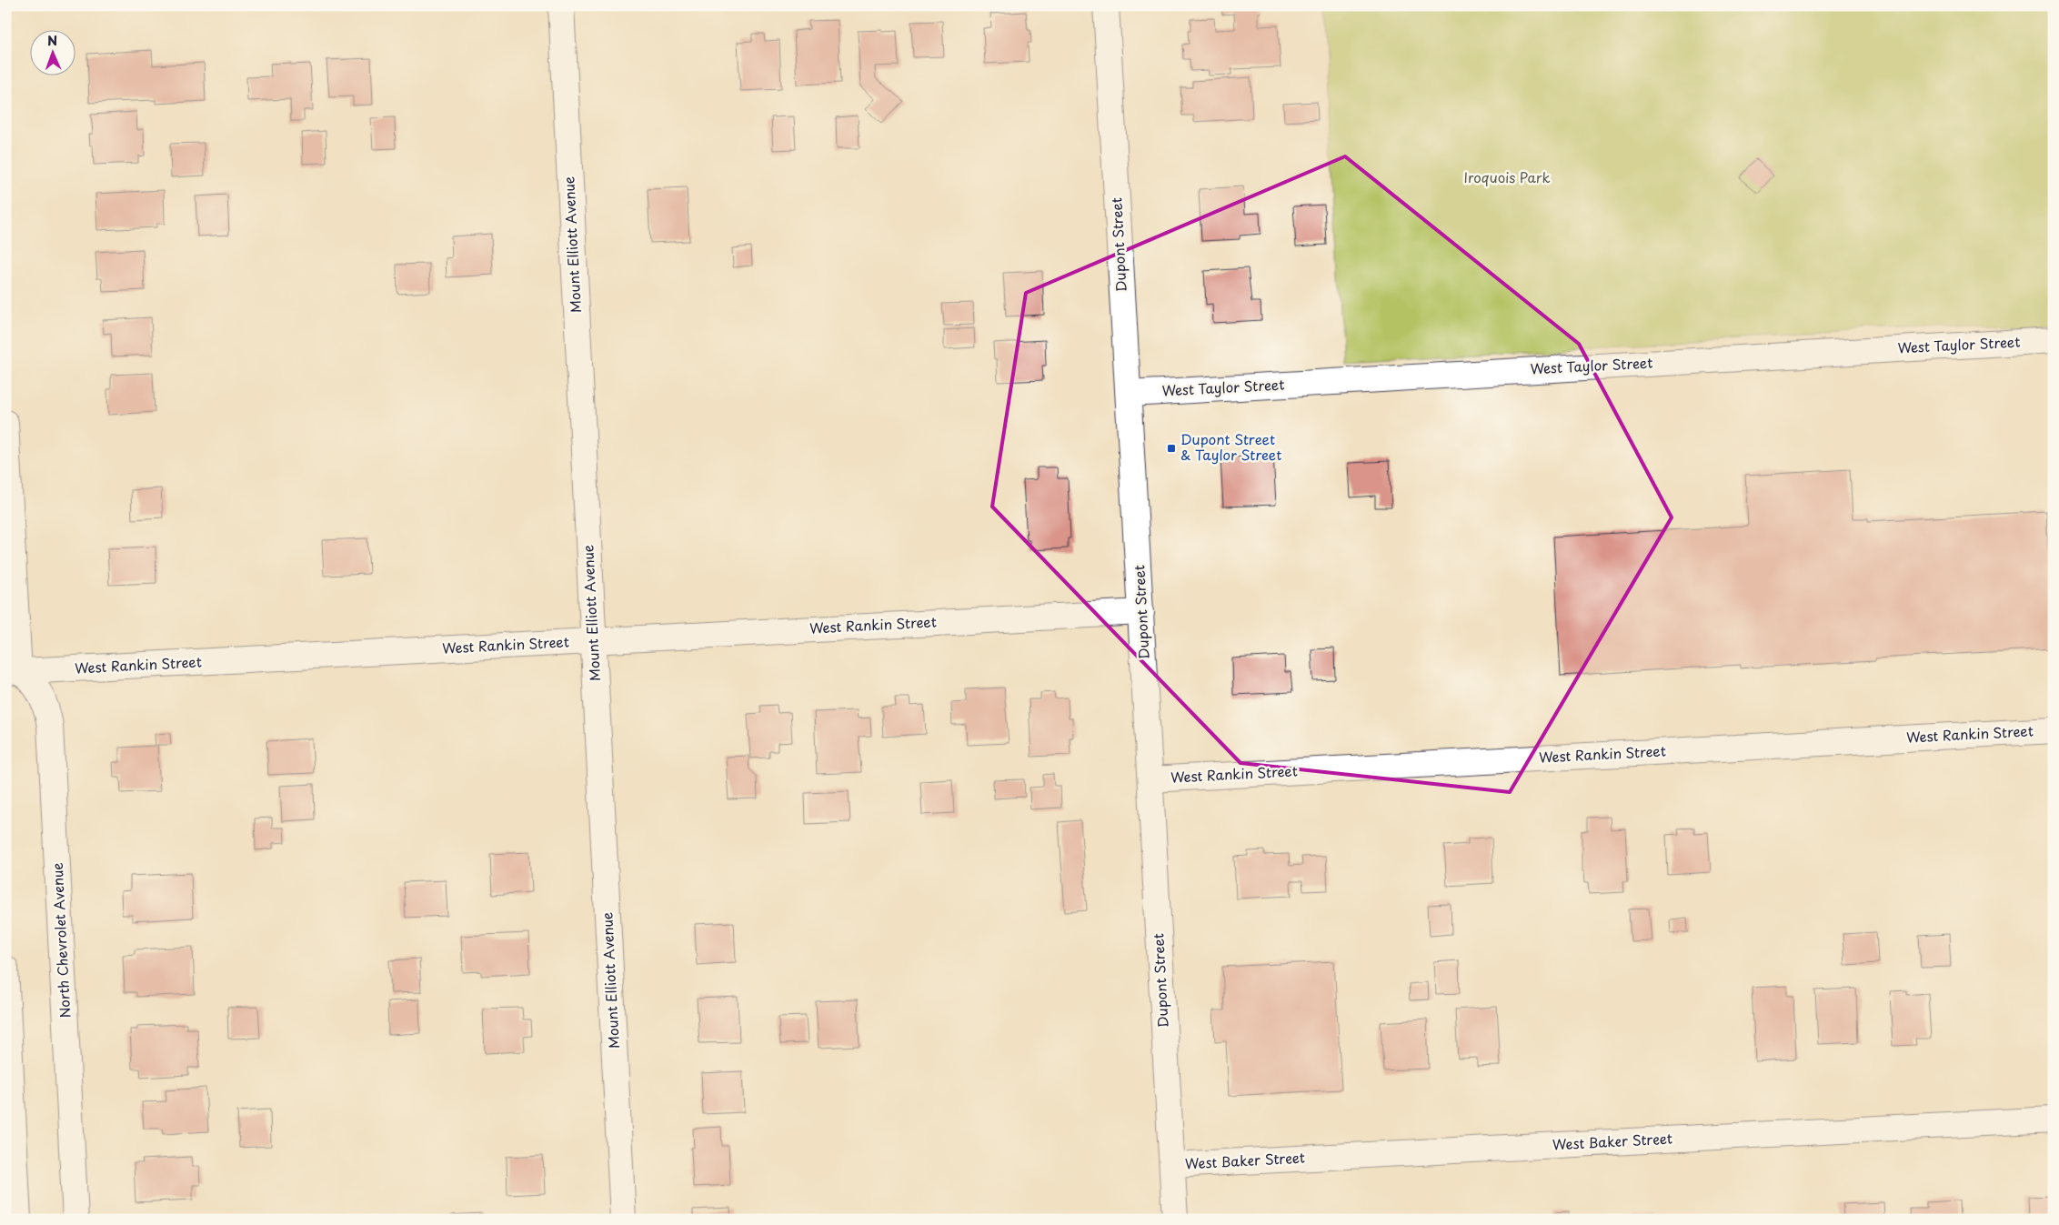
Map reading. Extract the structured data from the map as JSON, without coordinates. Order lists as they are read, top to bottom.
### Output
{
  "streets": {
    "street": [
      "Mount Elliott Avenue",
      "Dupont Street",
      "West Taylor Street",
      "West Rankin Street",
      "North Chevrolet Avenue",
      "West Baker Street"
    ]
  },
  "crossings": [
    ["Mount Elliott Avenue", "West Rankin Street"],
    ["Dupont Street", "West Taylor Street"],
    ["Dupont Street", "West Rankin Street"],
    ["Dupont Street", "West Baker Street"],
    ["West Rankin Street", "North Chevrolet Avenue"]
  ],
  "parks": ["Iroquois Park"],
  "places": {
    "transit": ["Dupont Street & Taylor Street"]
  },
  "north": "top"
}
